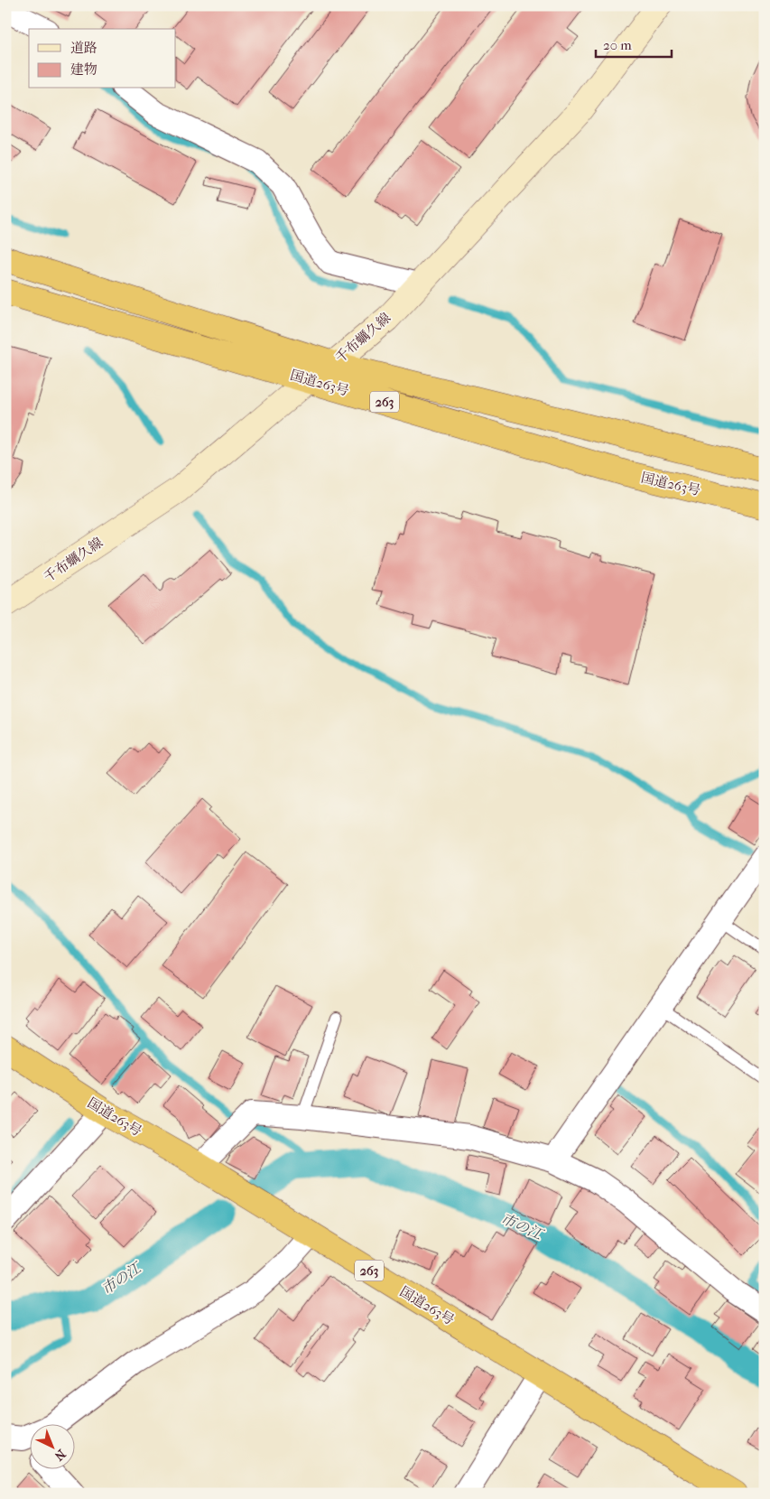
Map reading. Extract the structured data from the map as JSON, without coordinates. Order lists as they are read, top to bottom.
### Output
{
  "streets": {
    "highway": ["国道263号", "263"],
    "street": ["千布蠣久線"]
  },
  "crossings": [
    ["千布蠣久線", "国道263号"]
  ],
  "water": ["市の江"],
  "legend": ["道路", "建物"],
  "scale_bar": "20 m",
  "north": "bottom right"
}
